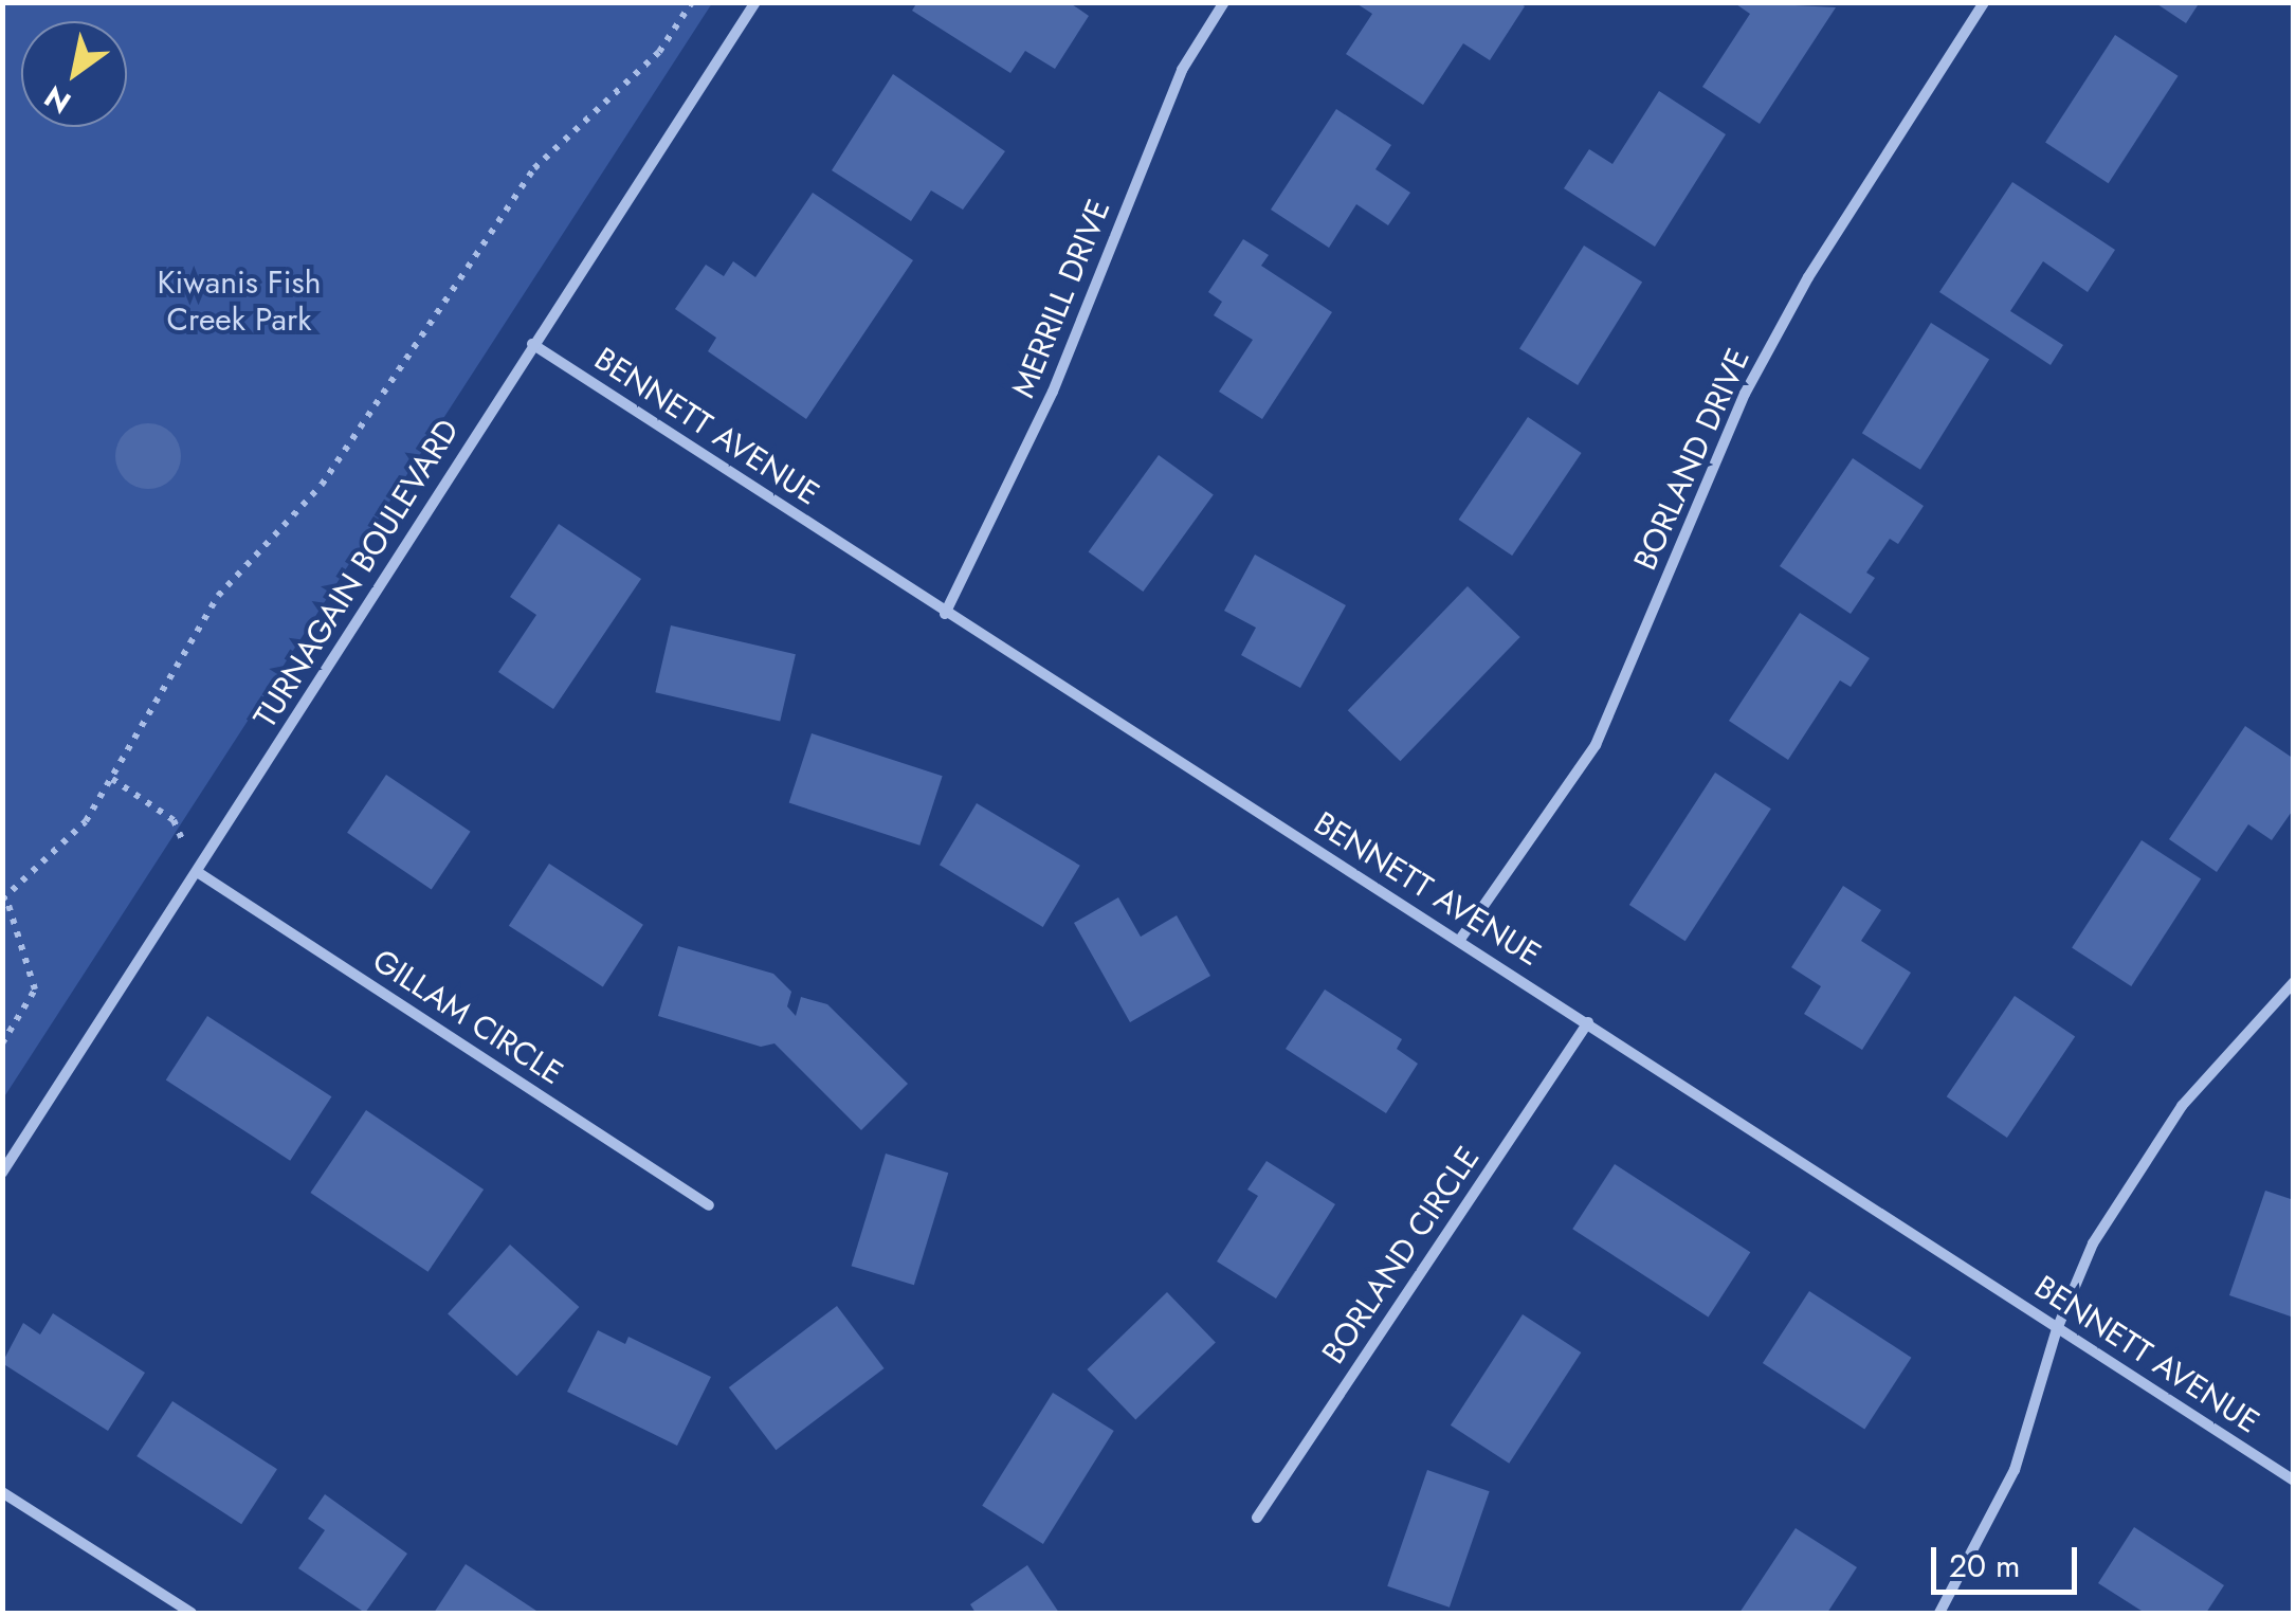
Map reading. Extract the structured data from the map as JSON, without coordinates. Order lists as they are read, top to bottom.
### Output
{
  "streets": {
    "street": [
      "MERRILL DRIVE",
      "BENNETT AVENUE",
      "BORLAND DRIVE",
      "TURNAGAIN BOULEVARD",
      "GILLAM CIRCLE",
      "BORLAND CIRCLE"
    ]
  },
  "crossings": [
    ["MERRILL DRIVE", "BENNETT AVENUE"],
    ["BENNETT AVENUE", "BORLAND DRIVE"],
    ["BENNETT AVENUE", "TURNAGAIN BOULEVARD"],
    ["BENNETT AVENUE", "BORLAND CIRCLE"],
    ["TURNAGAIN BOULEVARD", "GILLAM CIRCLE"]
  ],
  "parks": ["Kiwanis Fish Creek Park"],
  "scale_bar": "20 m",
  "north": "bottom left"
}
